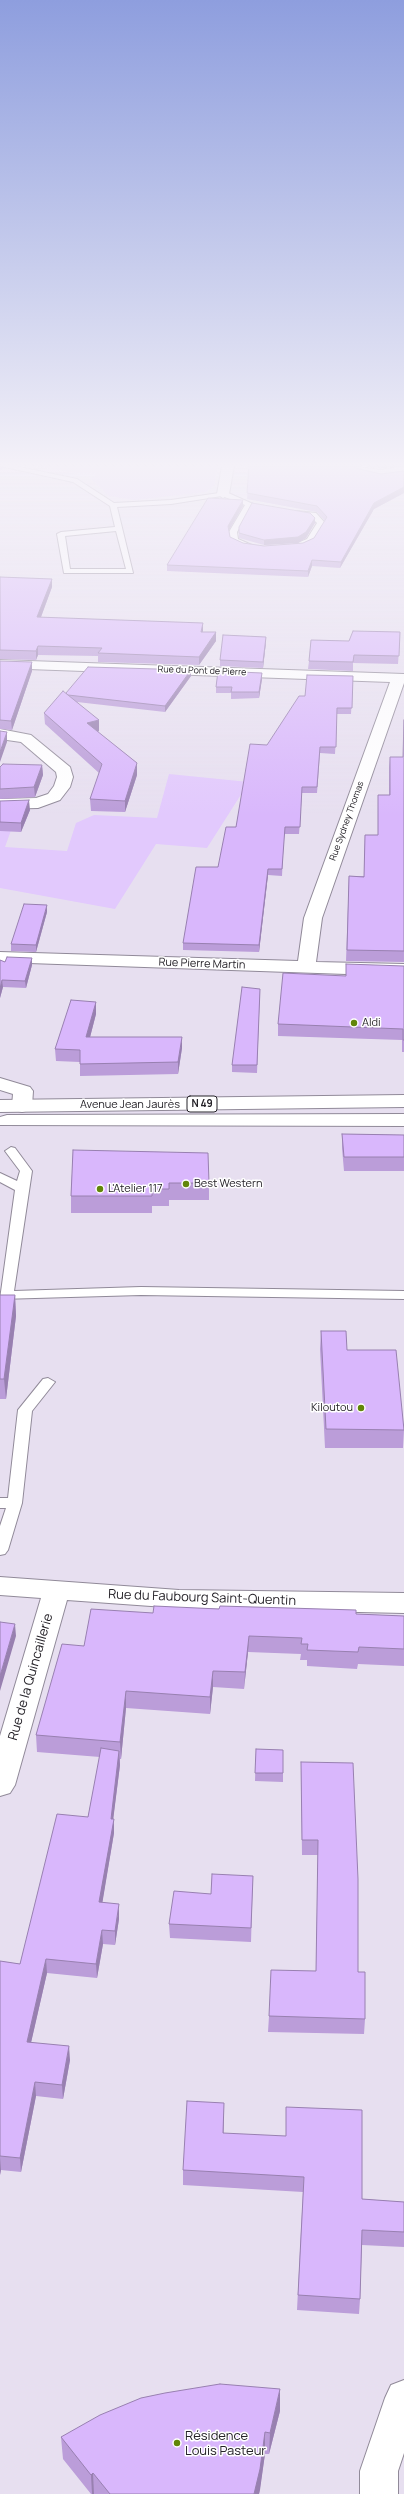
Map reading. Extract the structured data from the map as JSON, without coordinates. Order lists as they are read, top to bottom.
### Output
{
  "streets": {
    "street": [
      "Rue du Pont de Pierre",
      "Rue Sydney Thomas",
      "Rue Pierre Martin",
      "N 49",
      "Avenue Jean Jaurès",
      "Rue du Faubourg Saint-Quentin",
      "Rue de la Quincaillerie"
    ]
  },
  "crossings": [
    ["Rue du Pont de Pierre", "Rue Sydney Thomas"],
    ["Rue Sydney Thomas", "Rue Pierre Martin"],
    ["Rue du Faubourg Saint-Quentin", "Rue de la Quincaillerie"]
  ],
  "places": [
    "Aldi",
    "Best Western",
    "L'Atelier 117",
    "Kiloutou",
    "Résidence Louis Pasteur"
  ]
}
